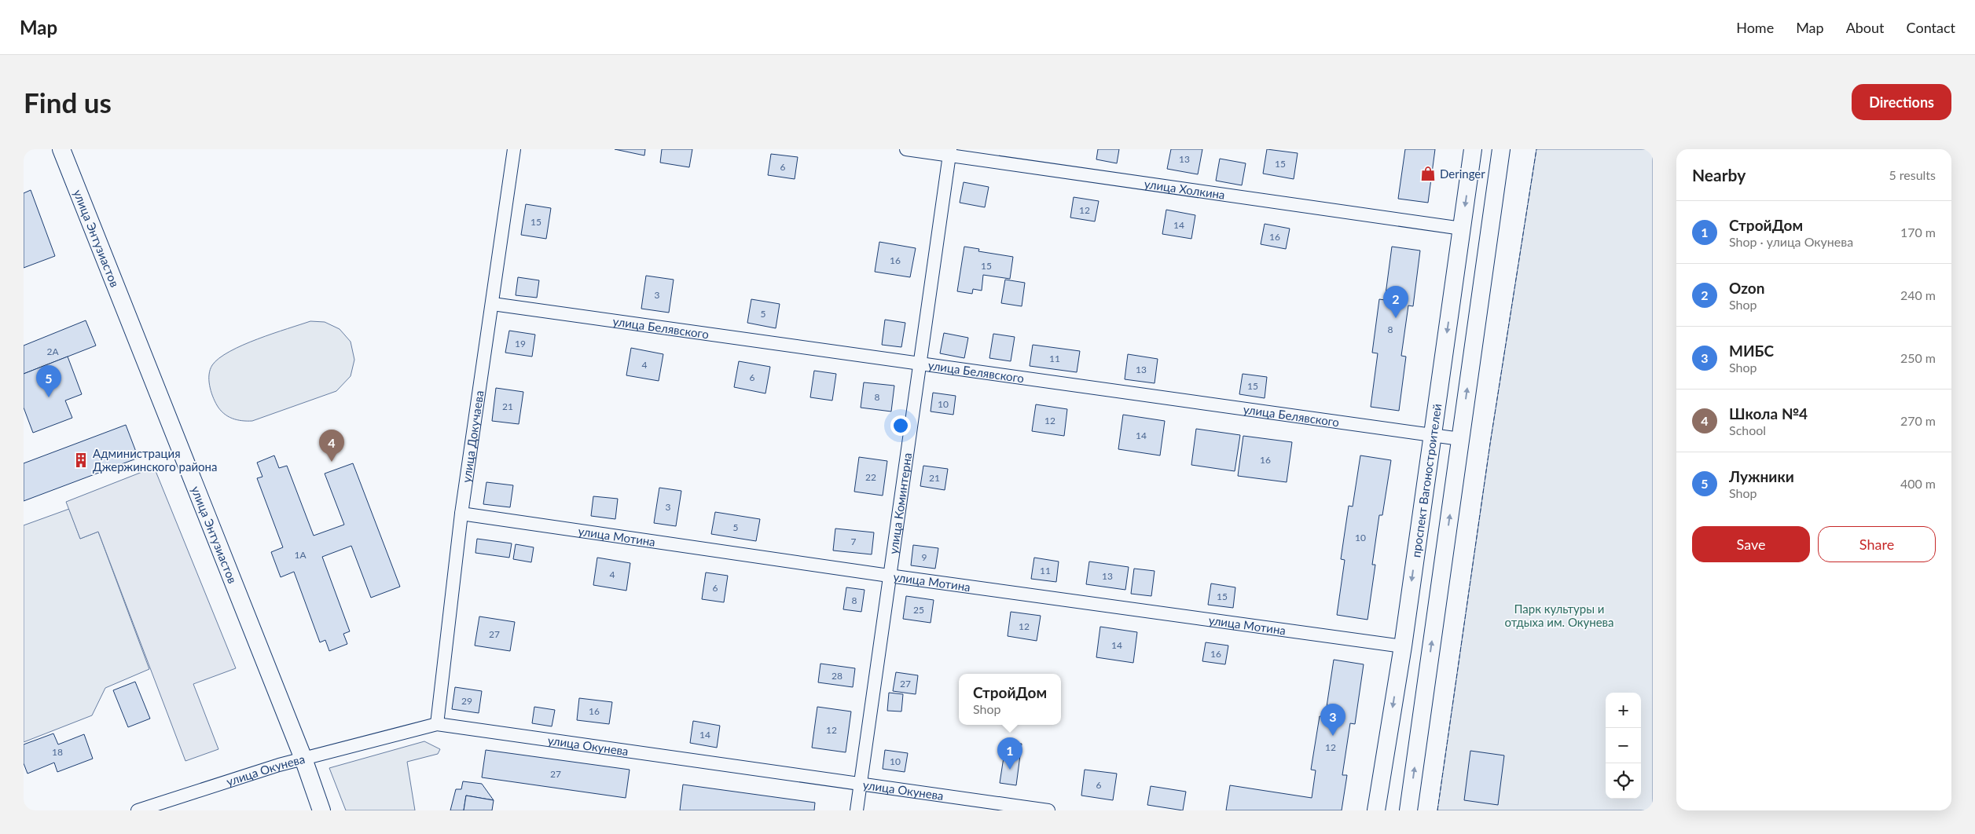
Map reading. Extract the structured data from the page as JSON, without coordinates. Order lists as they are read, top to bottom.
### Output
{
  "streets": {
    "main road": ["улица Энтузиастов", "проспект Вагоностроителей"],
    "street": [
      "улица Холкина",
      "улица Белявского",
      "улица Докучаева",
      "улица Коминтерна",
      "улица Мотина",
      "улица Окунева"
    ]
  },
  "crossings": [
    ["улица Холкина", "проспект Вагоностроителей"],
    ["улица Холкина", "улица Коминтерна"],
    ["улица Энтузиастов", "улица Окунева"],
    ["улица Белявского", "улица Докучаева"],
    ["улица Белявского", "проспект Вагоностроителей"],
    ["улица Белявского", "улица Коминтерна"],
    ["улица Докучаева", "улица Мотина"],
    ["улица Докучаева", "улица Окунева"],
    ["проспект Вагоностроителей", "улица Мотина"],
    ["улица Коминтерна", "улица Мотина"],
    ["улица Коминтерна", "улица Окунева"]
  ],
  "parks": ["Парк культуры и отдыха им. Окунева"],
  "places": {
    "shop": ["Deringer"],
    "building": ["Администрация Джержинского района"]
  },
  "house_numbers": [
    "13",
    "15",
    "6",
    "12",
    "15",
    "14",
    "16",
    "16",
    "15",
    "3",
    "5",
    "8",
    "19",
    "2А",
    "11",
    "4",
    "13",
    "6",
    "15",
    "8",
    "10",
    "21",
    "12",
    "14",
    "16",
    "22",
    "21",
    "3",
    "5",
    "10",
    "7",
    "1А",
    "9",
    "11",
    "4",
    "13",
    "6",
    "15",
    "8",
    "25",
    "12",
    "27",
    "14",
    "16",
    "28",
    "27",
    "29",
    "16",
    "12",
    "14",
    "12",
    "18",
    "10",
    "27",
    "6"
  ],
  "page": {
    "header": "Map",
    "nav": [
      "Home",
      "Map",
      "About",
      "Contact"
    ],
    "buttons": [
      "Directions",
      ["Save", "Share"]
    ],
    "title": "Find us",
    "heading": ["Nearby", "5 results"],
    "list": [
      {
        "mark": "1",
        "name": "СтройДом",
        "note": "Shop · улица Окунева",
        "value": "170 m"
      },
      {
        "mark": "2",
        "name": "Ozon",
        "note": "Shop",
        "value": "240 m"
      },
      {
        "mark": "3",
        "name": "МИБС",
        "note": "Shop",
        "value": "250 m"
      },
      {
        "mark": "4",
        "name": "Школа №4",
        "note": "School",
        "value": "270 m"
      },
      {
        "mark": "5",
        "name": "Лужники",
        "note": "Shop",
        "value": "400 m"
      }
    ],
    "pins": [
      "2",
      "5",
      "4",
      "3",
      "1"
    ],
    "popup": ["СтройДом", "Shop"],
    "map_buttons": ["+", "−"]
  }
}
